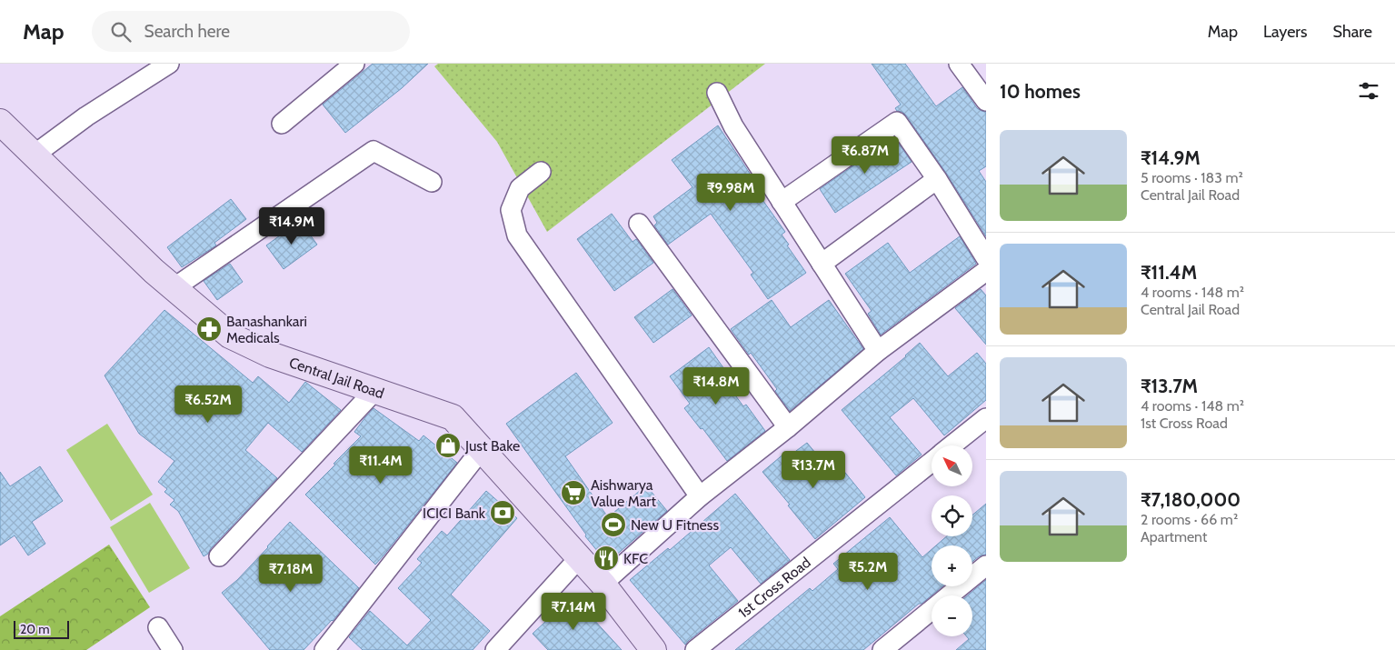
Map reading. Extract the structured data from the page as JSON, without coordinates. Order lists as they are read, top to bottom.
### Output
{
  "streets": {
    "main road": ["Central Jail Road"],
    "street": ["1st Cross Road"]
  },
  "places": {
    "pharmacy": ["Banashankari Medicals"],
    "shop": ["Just Bake"],
    "supermarket": ["Aishwarya Value Mart"],
    "bank": ["ICICI Bank"],
    "sports": ["New U Fitness"],
    "restaurant": ["KFC"]
  },
  "scale_bar": "20 m",
  "north": "top left",
  "page": {
    "header": "Map",
    "search": "Search here",
    "nav": ["Map", "Layers", "Share"],
    "heading": "10 homes",
    "list": [
      {
        "name": "₹14.9M",
        "note": "5 rooms · 183 m² · Central Jail Road"
      },
      {
        "name": "₹11.4M",
        "note": "4 rooms · 148 m² · Central Jail Road"
      },
      {
        "name": "₹13.7M",
        "note": "4 rooms · 148 m² · 1st Cross Road"
      },
      {
        "name": "₹7,180,000",
        "note": "2 rooms · 66 m² · Apartment"
      }
    ],
    "price": [
      "₹6.87M",
      "₹9.98M",
      "₹14.9M",
      "₹14.8M",
      "₹6.52M",
      "₹11.4M",
      "₹13.7M",
      "₹5.2M",
      "₹7.18M",
      "₹7.14M"
    ],
    "map_buttons": ["+", "−"],
    "scale": "20 m"
  }
}
